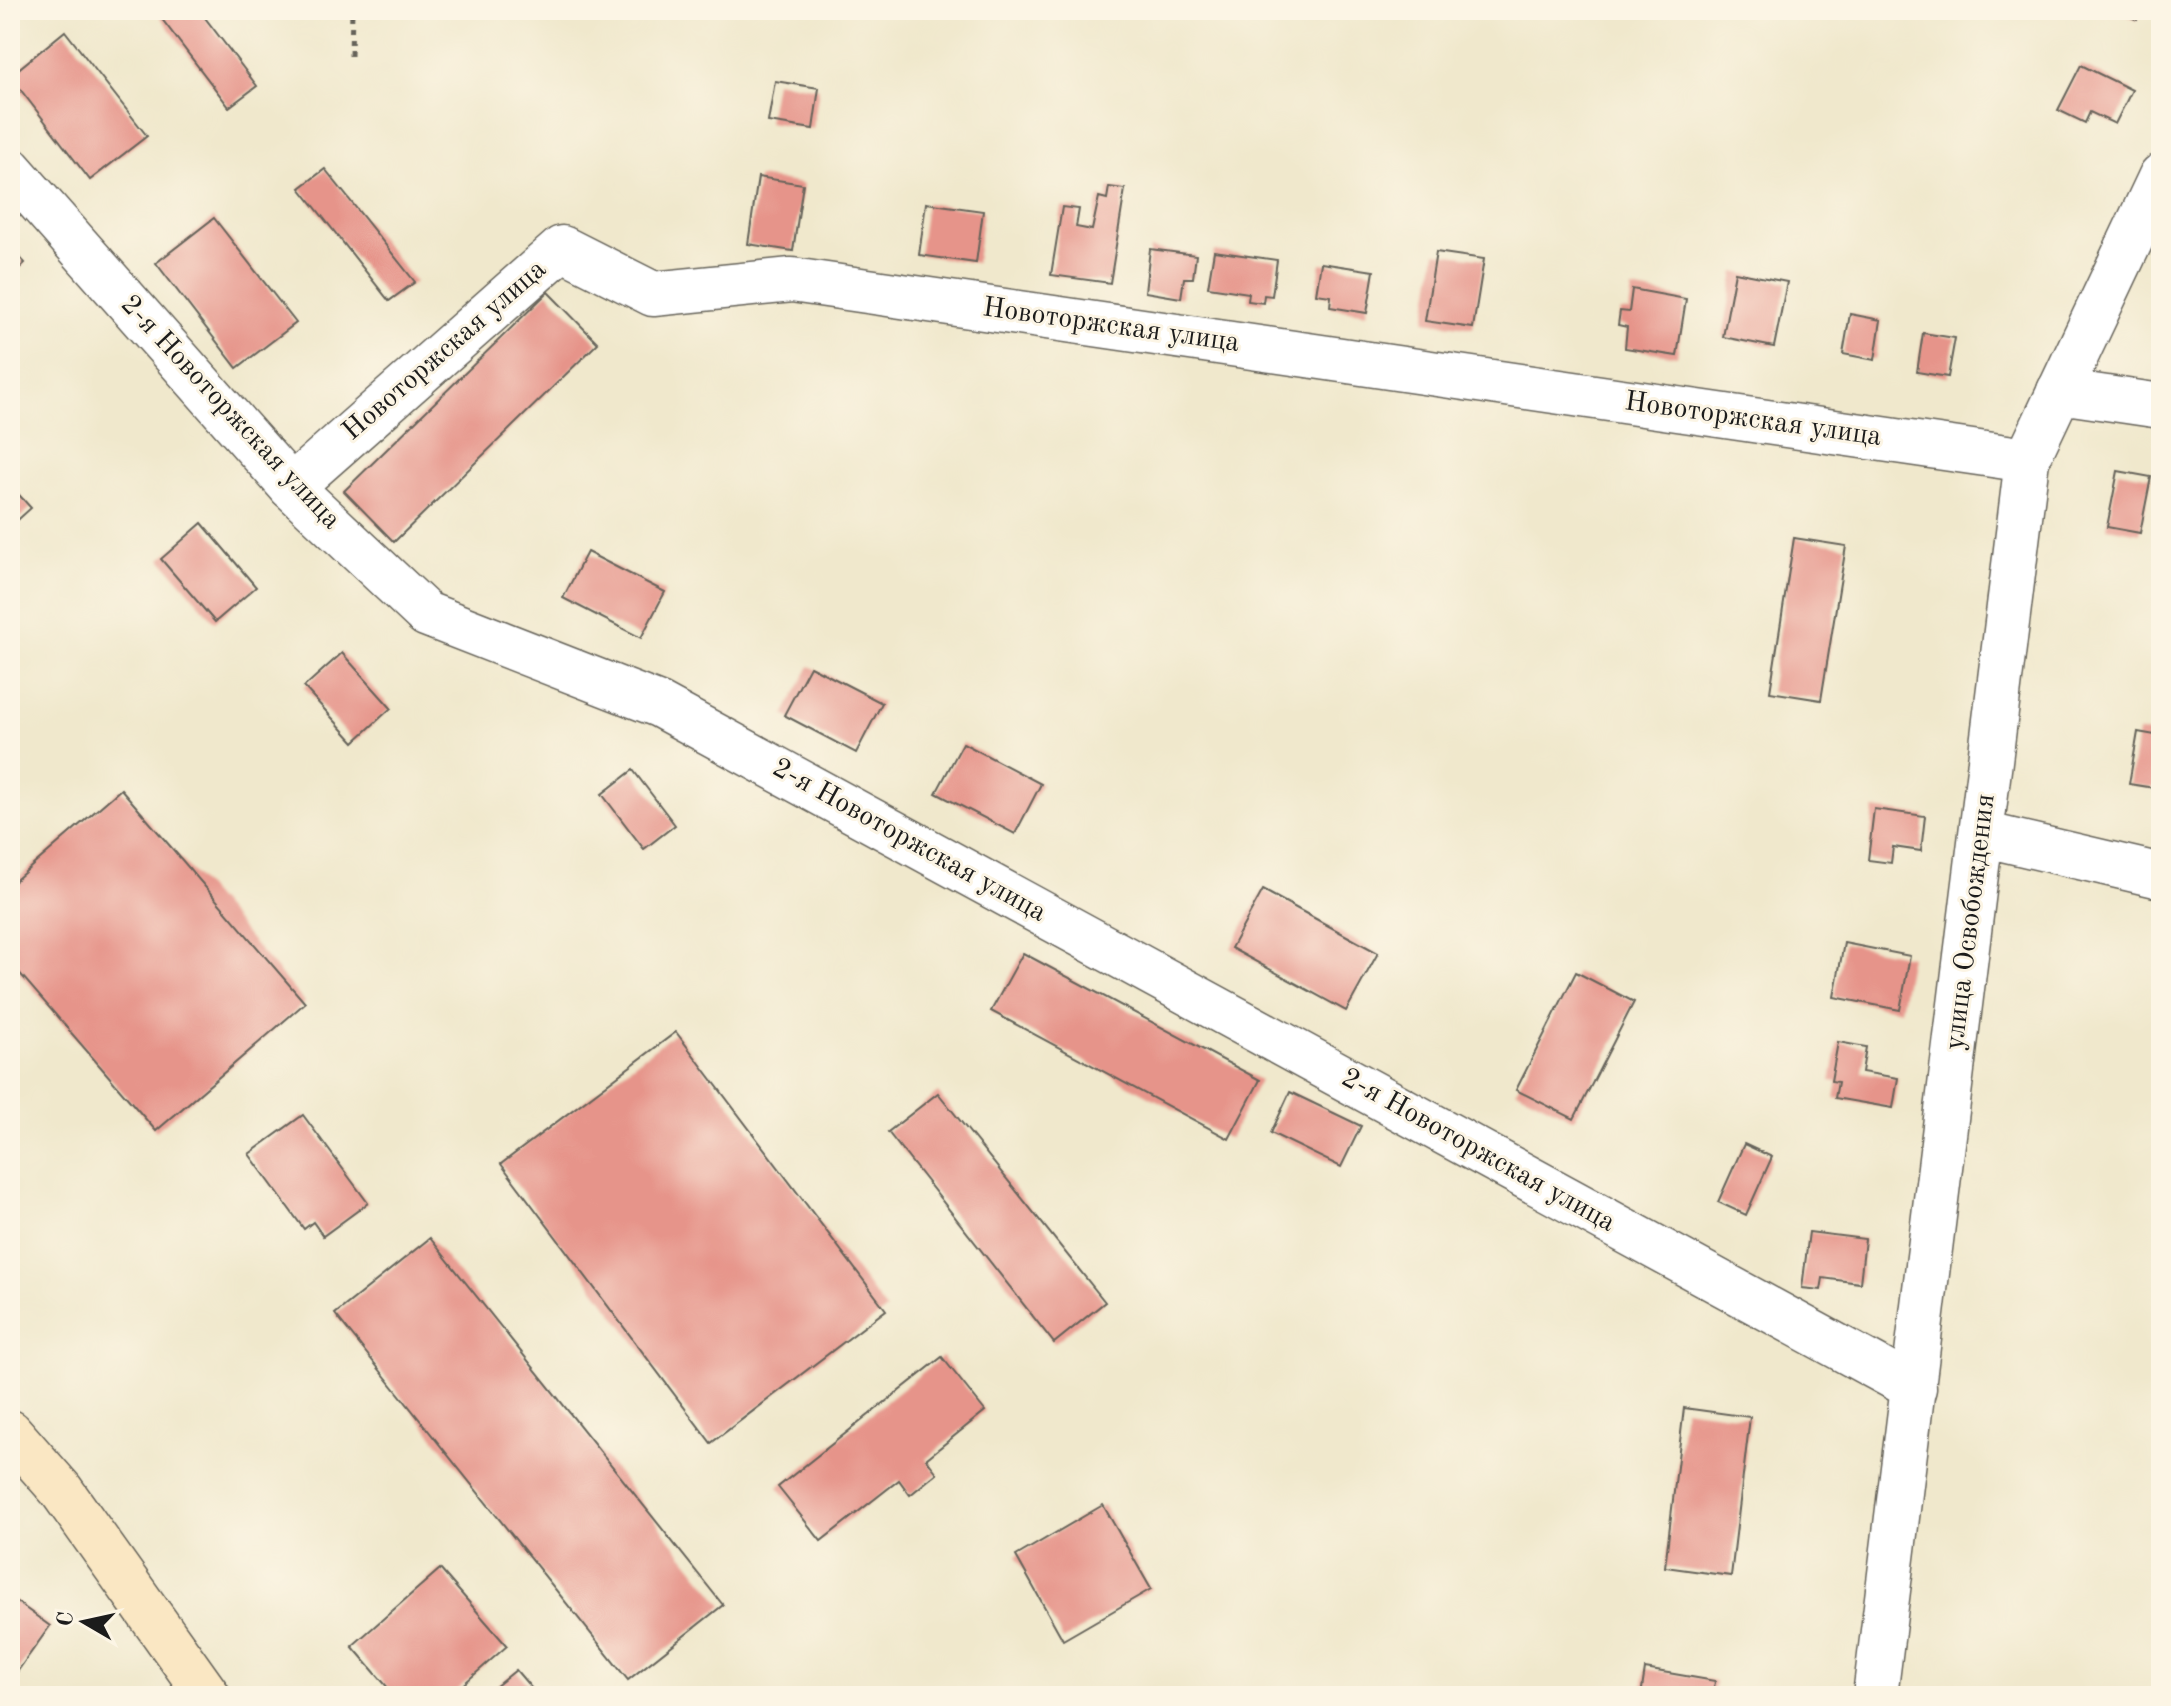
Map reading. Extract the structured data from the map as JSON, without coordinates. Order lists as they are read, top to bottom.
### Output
{
  "streets": {
    "street": ["Новоторжская улица", "2-я Новоторжская улица", "улица Освобождения"]
  },
  "crossings": [
    ["Новоторжская улица", "2-я Новоторжская улица"],
    ["Новоторжская улица", "улица Освобождения"],
    ["2-я Новоторжская улица", "улица Освобождения"]
  ],
  "north": "left"
}
